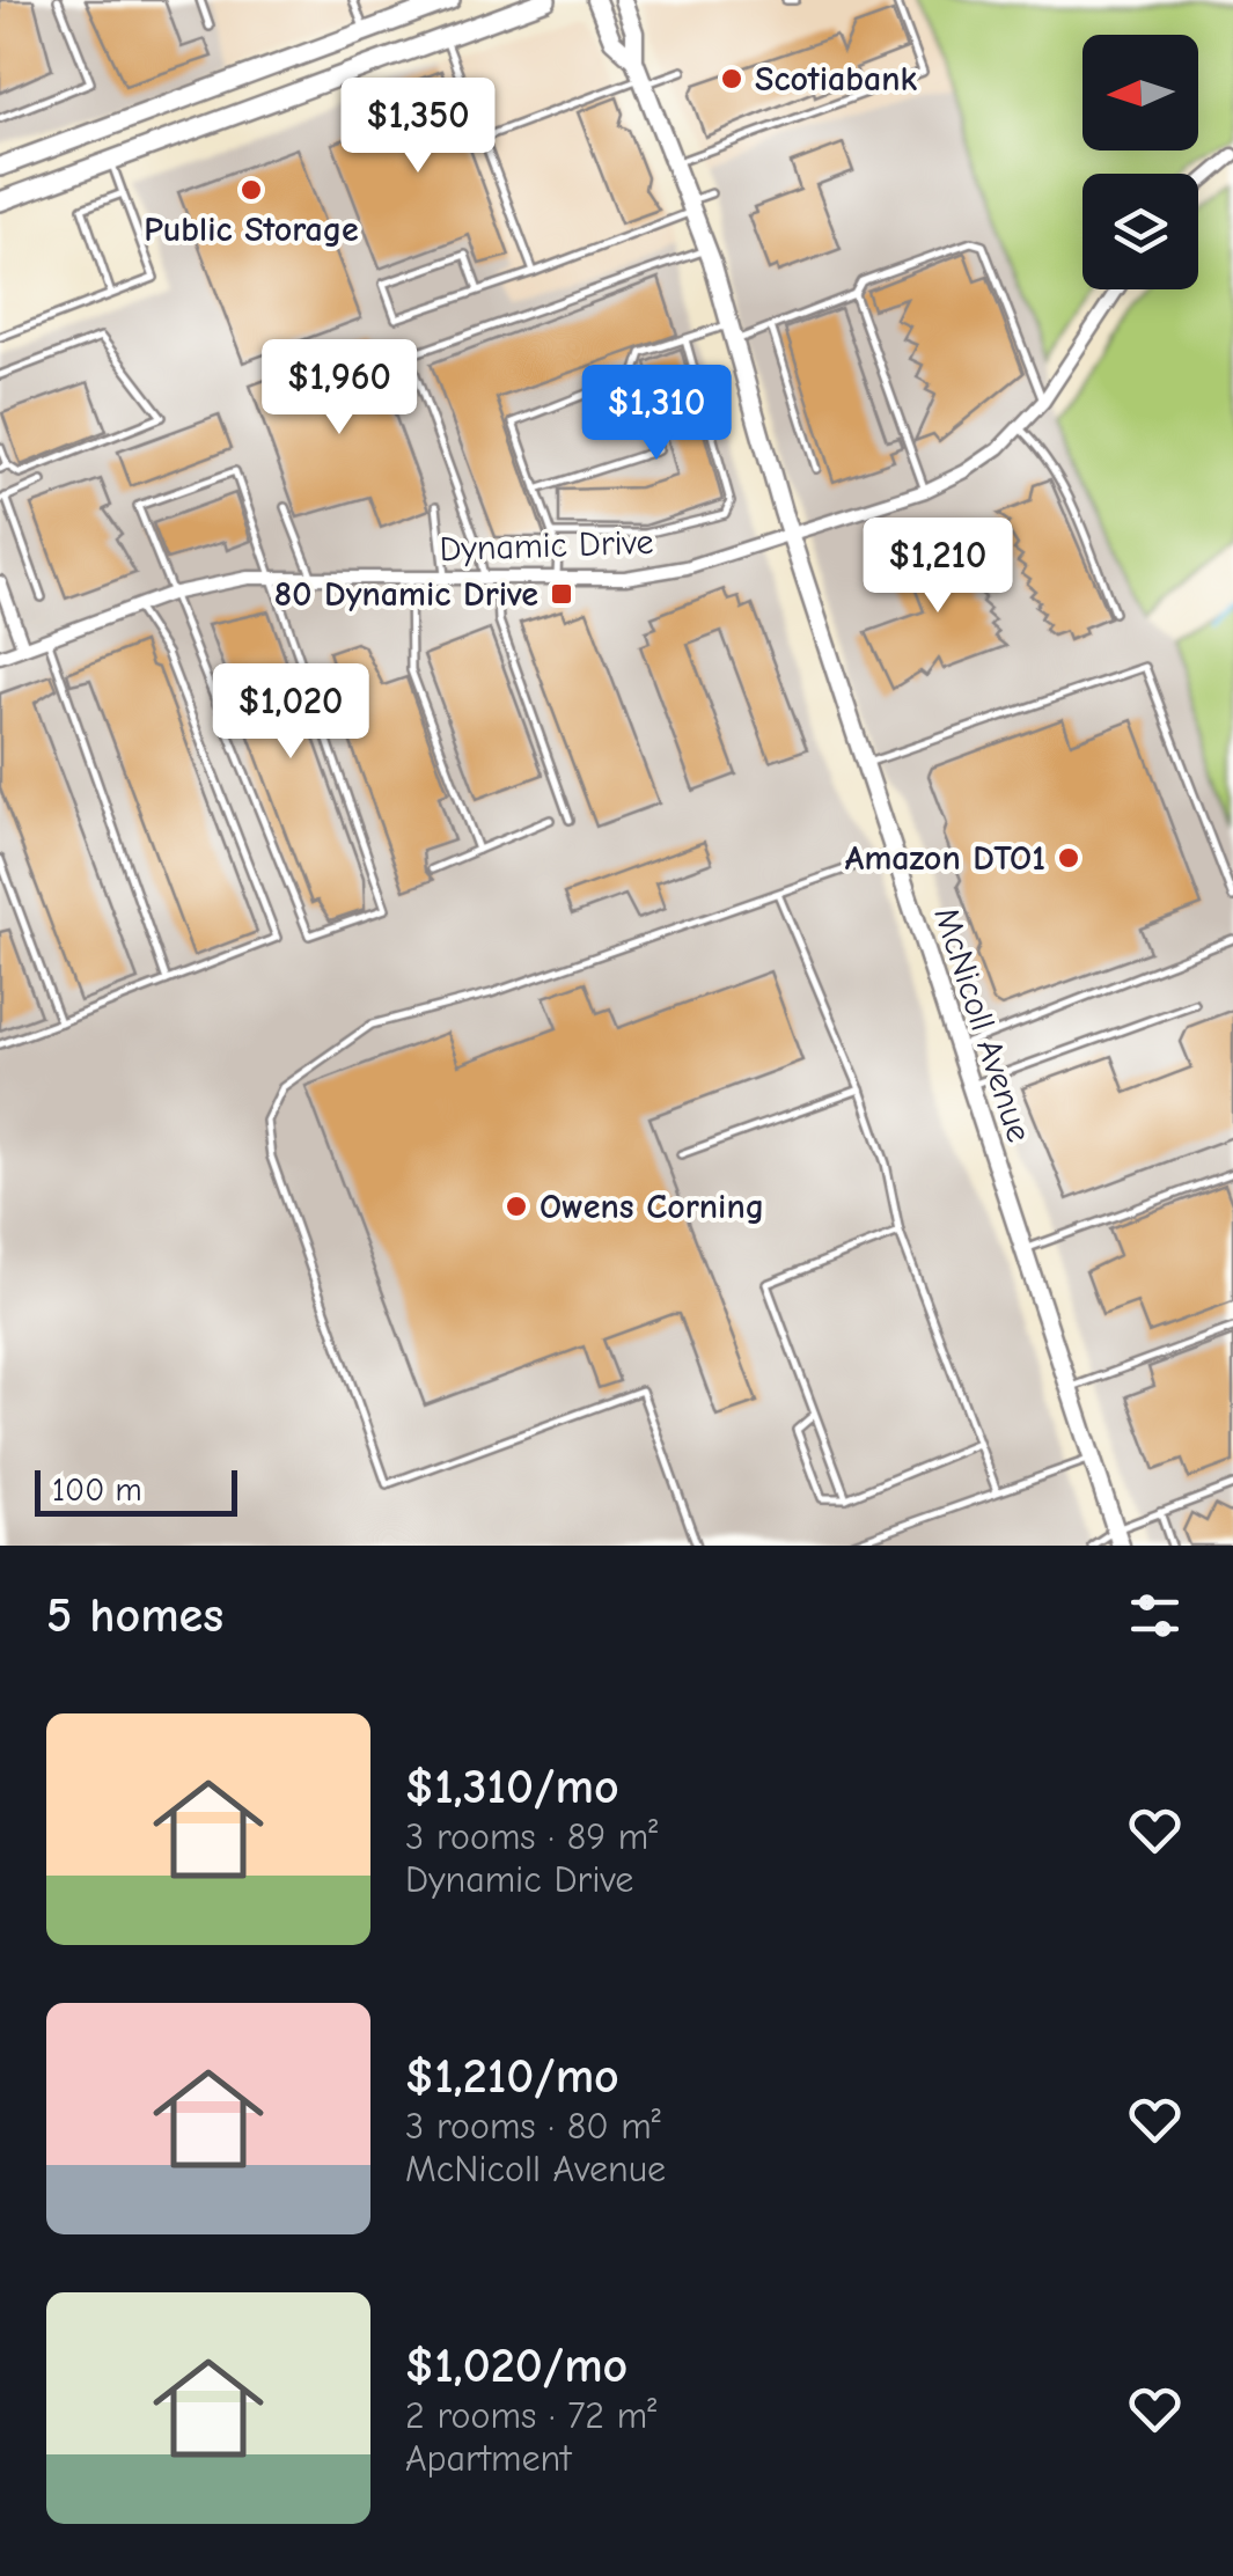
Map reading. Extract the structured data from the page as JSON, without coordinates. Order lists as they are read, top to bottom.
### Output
{
  "streets": {
    "main road": ["McNicoll Avenue"],
    "street": ["Dynamic Drive"]
  },
  "crossings": [
    ["Dynamic Drive", "McNicoll Avenue"]
  ],
  "places": {
    "other": [
      "Scotiabank",
      "Public Storage",
      "Amazon DTO1",
      "Owens Corning"
    ],
    "transit": ["80 Dynamic Drive"]
  },
  "scale_bar": "100 m",
  "north": "left",
  "page": {
    "price": [
      "$1,350",
      "$1,960",
      "$1,310",
      "$1,210",
      "$1,020"
    ],
    "scale": "100 m",
    "heading": "5 homes",
    "list": [
      {
        "name": "$1,310/mo",
        "note": "3 rooms · 89 m² · Dynamic Drive"
      },
      {
        "name": "$1,210/mo",
        "note": "3 rooms · 80 m² · McNicoll Avenue"
      },
      {
        "name": "$1,020/mo",
        "note": "2 rooms · 72 m² · Apartment"
      }
    ]
  }
}
